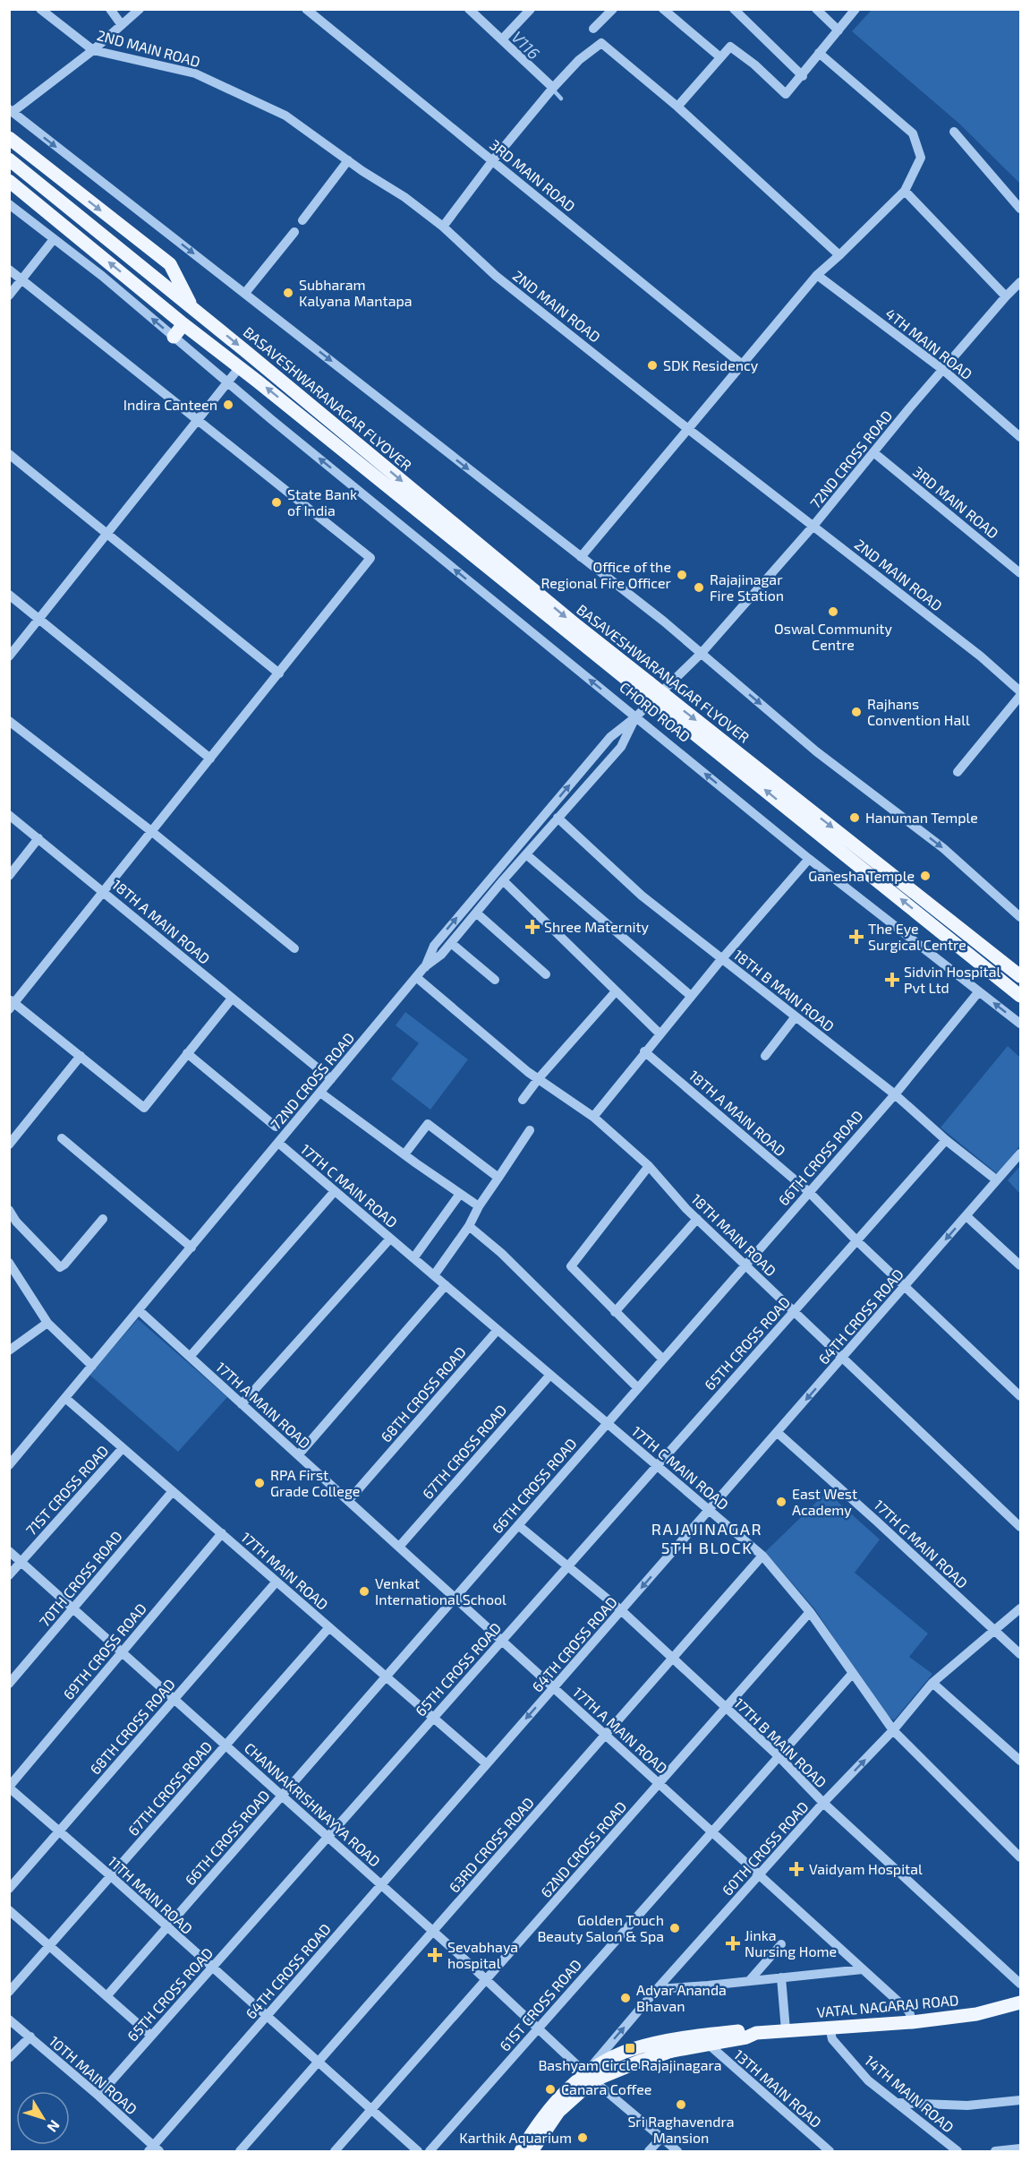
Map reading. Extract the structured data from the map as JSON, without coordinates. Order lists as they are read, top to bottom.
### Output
{
  "streets": {
    "main road": ["BASAVESHWARANAGAR FLYOVER", "VATAL NAGARAJ ROAD"],
    "street": [
      "2ND MAIN ROAD",
      "3RD MAIN ROAD",
      "4TH MAIN ROAD",
      "72ND CROSS ROAD",
      "CHORD ROAD",
      "18TH A MAIN ROAD",
      "18TH B MAIN ROAD",
      "66TH CROSS ROAD",
      "17TH C MAIN ROAD",
      "18TH MAIN ROAD",
      "64TH CROSS ROAD",
      "65TH CROSS ROAD",
      "68TH CROSS ROAD",
      "17TH A MAIN ROAD",
      "67TH CROSS ROAD",
      "71ST CROSS ROAD",
      "17TH G MAIN ROAD",
      "17TH MAIN ROAD",
      "70TH CROSS ROAD",
      "69TH CROSS ROAD",
      "17TH B MAIN ROAD",
      "CHANNAKRISHNAYYA ROAD",
      "63RD CROSS ROAD",
      "60TH CROSS ROAD",
      "62ND CROSS ROAD",
      "11TH MAIN ROAD",
      "61ST CROSS ROAD",
      "10TH MAIN ROAD",
      "13TH MAIN ROAD",
      "14TH MAIN ROAD"
    ]
  },
  "crossings": [
    ["2ND MAIN ROAD", "72ND CROSS ROAD"],
    ["3RD MAIN ROAD", "72ND CROSS ROAD"],
    ["4TH MAIN ROAD", "72ND CROSS ROAD"],
    ["72ND CROSS ROAD", "CHORD ROAD"],
    ["72ND CROSS ROAD", "18TH A MAIN ROAD"],
    ["72ND CROSS ROAD", "18TH B MAIN ROAD"],
    ["72ND CROSS ROAD", "17TH C MAIN ROAD"],
    ["72ND CROSS ROAD", "18TH MAIN ROAD"],
    ["72ND CROSS ROAD", "17TH A MAIN ROAD"],
    ["72ND CROSS ROAD", "17TH MAIN ROAD"],
    ["CHORD ROAD", "66TH CROSS ROAD"],
    ["18TH A MAIN ROAD", "66TH CROSS ROAD"],
    ["18TH A MAIN ROAD", "64TH CROSS ROAD"],
    ["18TH A MAIN ROAD", "65TH CROSS ROAD"],
    ["18TH B MAIN ROAD", "66TH CROSS ROAD"],
    ["18TH B MAIN ROAD", "64TH CROSS ROAD"],
    ["18TH B MAIN ROAD", "65TH CROSS ROAD"],
    ["66TH CROSS ROAD", "17TH C MAIN ROAD"],
    ["66TH CROSS ROAD", "18TH MAIN ROAD"],
    ["66TH CROSS ROAD", "17TH A MAIN ROAD"],
    ["66TH CROSS ROAD", "17TH MAIN ROAD"],
    ["66TH CROSS ROAD", "17TH B MAIN ROAD"],
    ["66TH CROSS ROAD", "CHANNAKRISHNAYYA ROAD"],
    ["66TH CROSS ROAD", "11TH MAIN ROAD"],
    ["17TH C MAIN ROAD", "64TH CROSS ROAD"],
    ["17TH C MAIN ROAD", "65TH CROSS ROAD"],
    ["17TH C MAIN ROAD", "68TH CROSS ROAD"],
    ["17TH C MAIN ROAD", "67TH CROSS ROAD"],
    ["17TH C MAIN ROAD", "63RD CROSS ROAD"],
    ["17TH C MAIN ROAD", "60TH CROSS ROAD"],
    ["17TH C MAIN ROAD", "62ND CROSS ROAD"],
    ["17TH C MAIN ROAD", "61ST CROSS ROAD"],
    ["18TH MAIN ROAD", "64TH CROSS ROAD"],
    ["18TH MAIN ROAD", "65TH CROSS ROAD"],
    ["64TH CROSS ROAD", "17TH A MAIN ROAD"],
    ["64TH CROSS ROAD", "17TH G MAIN ROAD"],
    ["64TH CROSS ROAD", "17TH MAIN ROAD"],
    ["64TH CROSS ROAD", "17TH B MAIN ROAD"],
    ["64TH CROSS ROAD", "CHANNAKRISHNAYYA ROAD"],
    ["64TH CROSS ROAD", "11TH MAIN ROAD"],
    ["64TH CROSS ROAD", "10TH MAIN ROAD"],
    ["65TH CROSS ROAD", "17TH A MAIN ROAD"],
    ["65TH CROSS ROAD", "17TH MAIN ROAD"],
    ["65TH CROSS ROAD", "17TH B MAIN ROAD"],
    ["65TH CROSS ROAD", "CHANNAKRISHNAYYA ROAD"],
    ["65TH CROSS ROAD", "11TH MAIN ROAD"],
    ["65TH CROSS ROAD", "10TH MAIN ROAD"],
    ["68TH CROSS ROAD", "17TH A MAIN ROAD"],
    ["68TH CROSS ROAD", "17TH MAIN ROAD"],
    ["68TH CROSS ROAD", "CHANNAKRISHNAYYA ROAD"],
    ["68TH CROSS ROAD", "11TH MAIN ROAD"],
    ["17TH A MAIN ROAD", "67TH CROSS ROAD"],
    ["17TH A MAIN ROAD", "63RD CROSS ROAD"],
    ["17TH A MAIN ROAD", "60TH CROSS ROAD"],
    ["17TH A MAIN ROAD", "62ND CROSS ROAD"],
    ["17TH A MAIN ROAD", "61ST CROSS ROAD"],
    ["17TH A MAIN ROAD", "VATAL NAGARAJ ROAD"],
    ["67TH CROSS ROAD", "17TH MAIN ROAD"],
    ["67TH CROSS ROAD", "CHANNAKRISHNAYYA ROAD"],
    ["67TH CROSS ROAD", "11TH MAIN ROAD"],
    ["71ST CROSS ROAD", "17TH MAIN ROAD"],
    ["71ST CROSS ROAD", "CHANNAKRISHNAYYA ROAD"],
    ["17TH G MAIN ROAD", "60TH CROSS ROAD"],
    ["17TH MAIN ROAD", "70TH CROSS ROAD"],
    ["17TH MAIN ROAD", "69TH CROSS ROAD"],
    ["70TH CROSS ROAD", "CHANNAKRISHNAYYA ROAD"],
    ["69TH CROSS ROAD", "CHANNAKRISHNAYYA ROAD"],
    ["69TH CROSS ROAD", "11TH MAIN ROAD"],
    ["17TH B MAIN ROAD", "63RD CROSS ROAD"],
    ["17TH B MAIN ROAD", "60TH CROSS ROAD"],
    ["17TH B MAIN ROAD", "62ND CROSS ROAD"],
    ["17TH B MAIN ROAD", "61ST CROSS ROAD"],
    ["CHANNAKRISHNAYYA ROAD", "63RD CROSS ROAD"],
    ["CHANNAKRISHNAYYA ROAD", "60TH CROSS ROAD"],
    ["CHANNAKRISHNAYYA ROAD", "62ND CROSS ROAD"],
    ["CHANNAKRISHNAYYA ROAD", "61ST CROSS ROAD"],
    ["CHANNAKRISHNAYYA ROAD", "VATAL NAGARAJ ROAD"],
    ["63RD CROSS ROAD", "11TH MAIN ROAD"],
    ["60TH CROSS ROAD", "VATAL NAGARAJ ROAD"],
    ["62ND CROSS ROAD", "11TH MAIN ROAD"],
    ["VATAL NAGARAJ ROAD", "13TH MAIN ROAD"],
    ["VATAL NAGARAJ ROAD", "14TH MAIN ROAD"]
  ],
  "districts": ["RAJAJINAGAR 5TH BLOCK"],
  "water": ["V116"],
  "places": {
    "other": [
      "Subharam Kalyana Mantapa",
      "SDK Residency",
      "Indira Canteen",
      "State Bank of India",
      "Office of the Regional Fire Officer",
      "Rajajinagar Fire Station",
      "Oswal Community Centre",
      "Rajhans Convention Hall",
      "Hanuman Temple",
      "Ganesha Temple",
      "RPA First Grade College",
      "East West Academy",
      "Venkat International School",
      "Golden Touch Beauty Salon & Spa",
      "Adyar Ananda Bhavan",
      "Canara Coffee",
      "Sri Raghavendra Mansion",
      "Karthik Aquarium"
    ],
    "health": [
      "Shree Maternity",
      "The Eye Surgical Centre",
      "Sidvin Hospital Pvt Ltd",
      "Vaidyam Hospital",
      "Jinka Nursing Home",
      "Sevabhaya hospital"
    ],
    "transit": ["Bashyam Circle Rajajinagara"]
  },
  "north": "bottom right"
}
